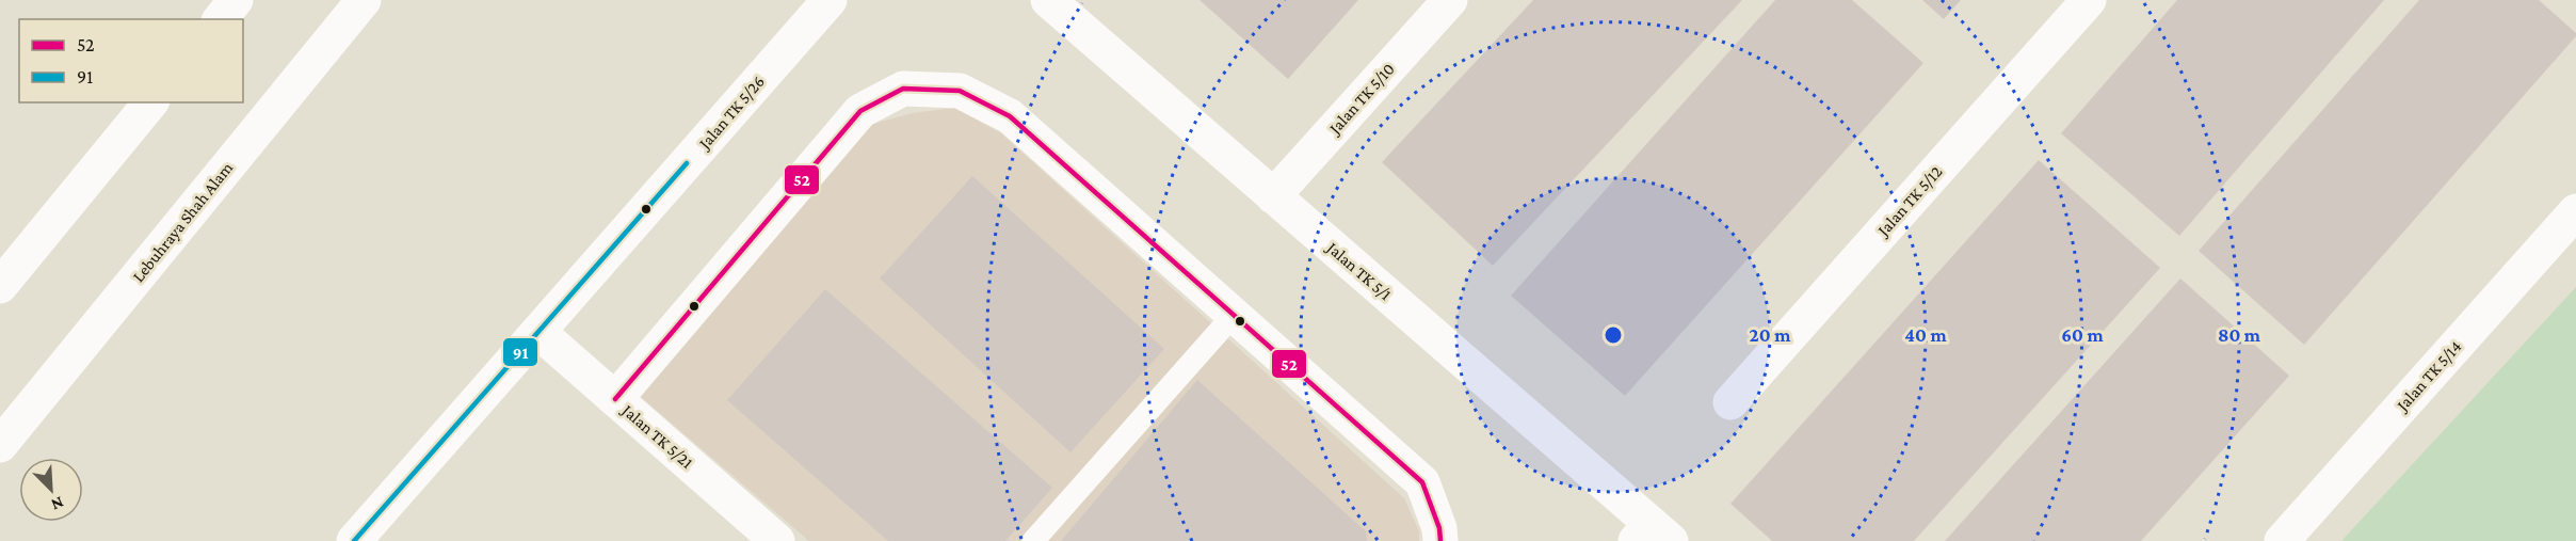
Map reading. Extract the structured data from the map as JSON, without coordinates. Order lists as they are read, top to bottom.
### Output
{
  "streets": {
    "main road": [
      "Jalan TK 5/10",
      "Jalan TK 5/26",
      "Jalan TK 5/12",
      "Lebuhraya Shah Alam",
      "Jalan TK 5/1",
      "Jalan TK 5/14",
      "Jalan TK 5/21"
    ]
  },
  "crossings": [
    ["Jalan TK 5/10", "Jalan TK 5/1"],
    ["Jalan TK 5/26", "Jalan TK 5/21"]
  ],
  "lines": ["transit line 52", "transit line 91"],
  "legend": ["52", "91"],
  "north": "bottom right",
  "rings": [
    "20 m",
    "40 m",
    "60 m",
    "80 m"
  ]
}
